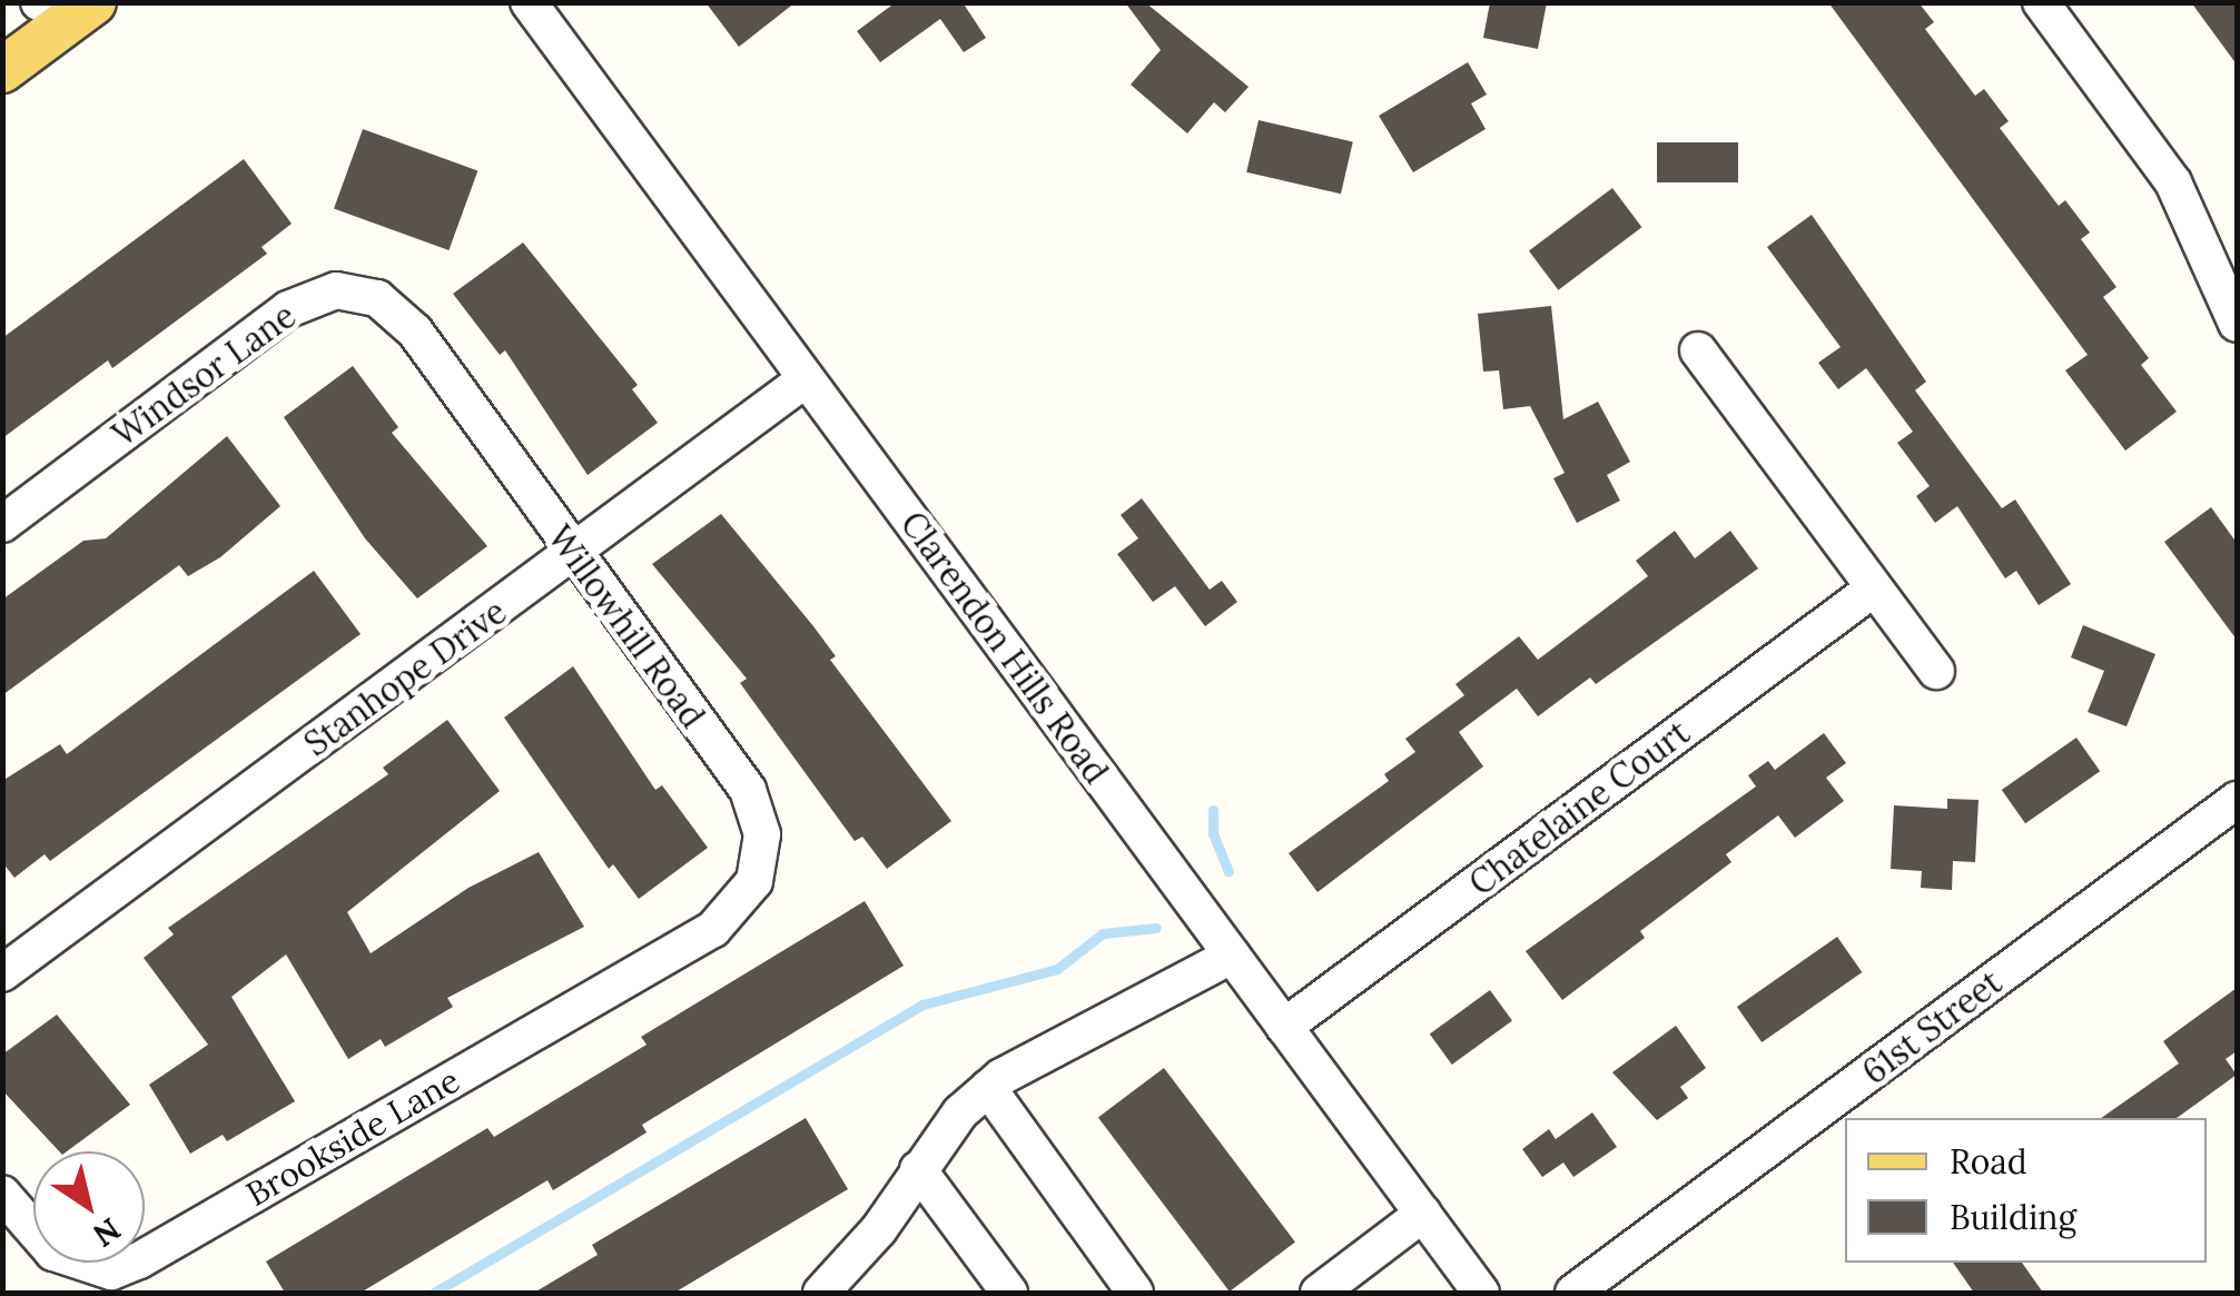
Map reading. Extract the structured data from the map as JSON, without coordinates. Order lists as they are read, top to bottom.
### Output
{
  "streets": {
    "street": [
      "Windsor Lane",
      "Willowhill Road",
      "Clarendon Hills Road",
      "Stanhope Drive",
      "Chatelaine Court",
      "61st Street",
      "Brookside Lane"
    ]
  },
  "crossings": [
    ["Windsor Lane", "Willowhill Road"],
    ["Willowhill Road", "Stanhope Drive"],
    ["Willowhill Road", "Brookside Lane"],
    ["Clarendon Hills Road", "Stanhope Drive"],
    ["Clarendon Hills Road", "Chatelaine Court"]
  ],
  "legend": ["Road", "Building"],
  "north": "bottom right"
}
